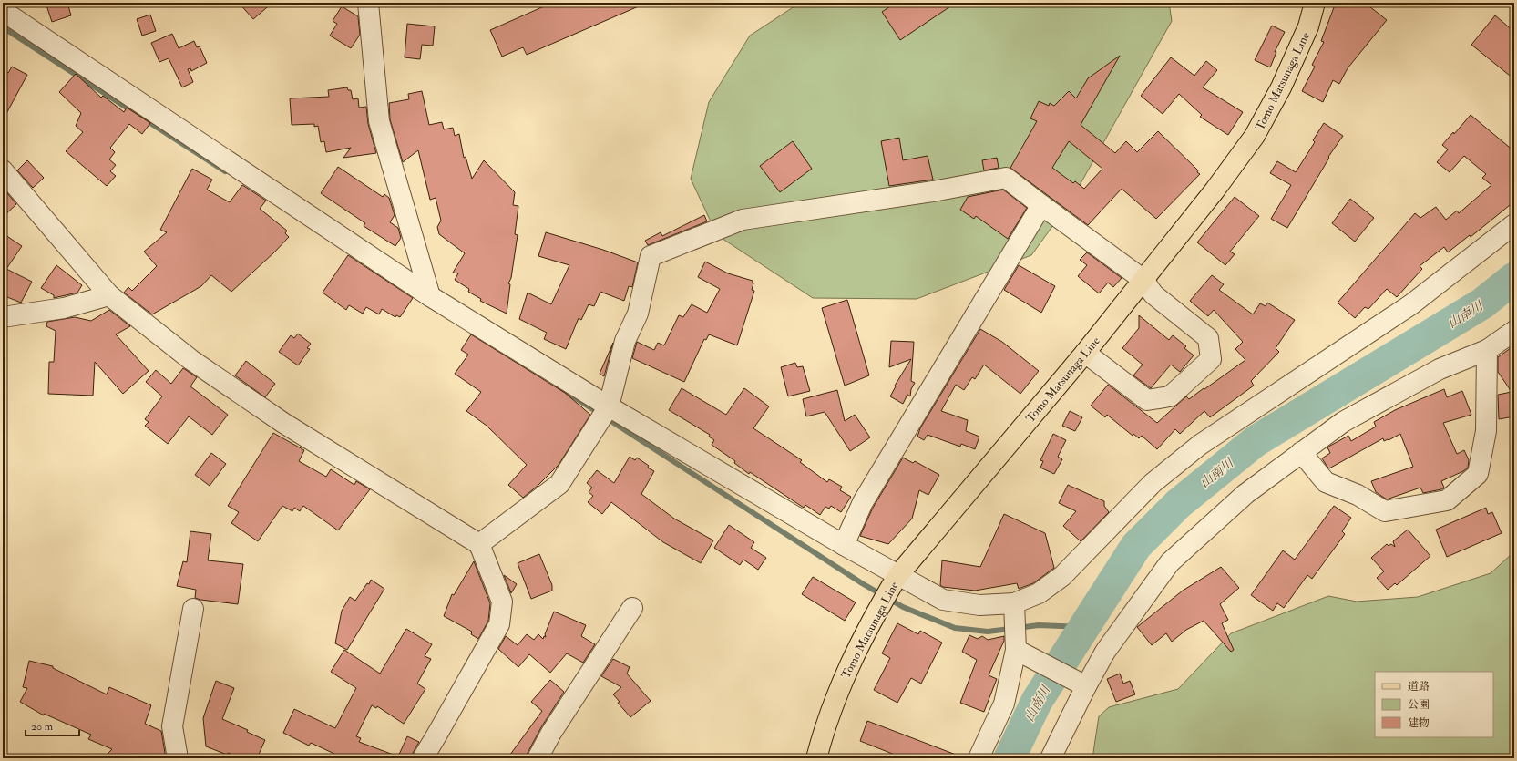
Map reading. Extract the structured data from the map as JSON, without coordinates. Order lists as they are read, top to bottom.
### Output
{
  "streets": {
    "main road": ["Tomo Matsunaga Line"]
  },
  "water": ["山南川"],
  "legend": ["道路", "公園", "建物"],
  "scale_bar": "20 m"
}
